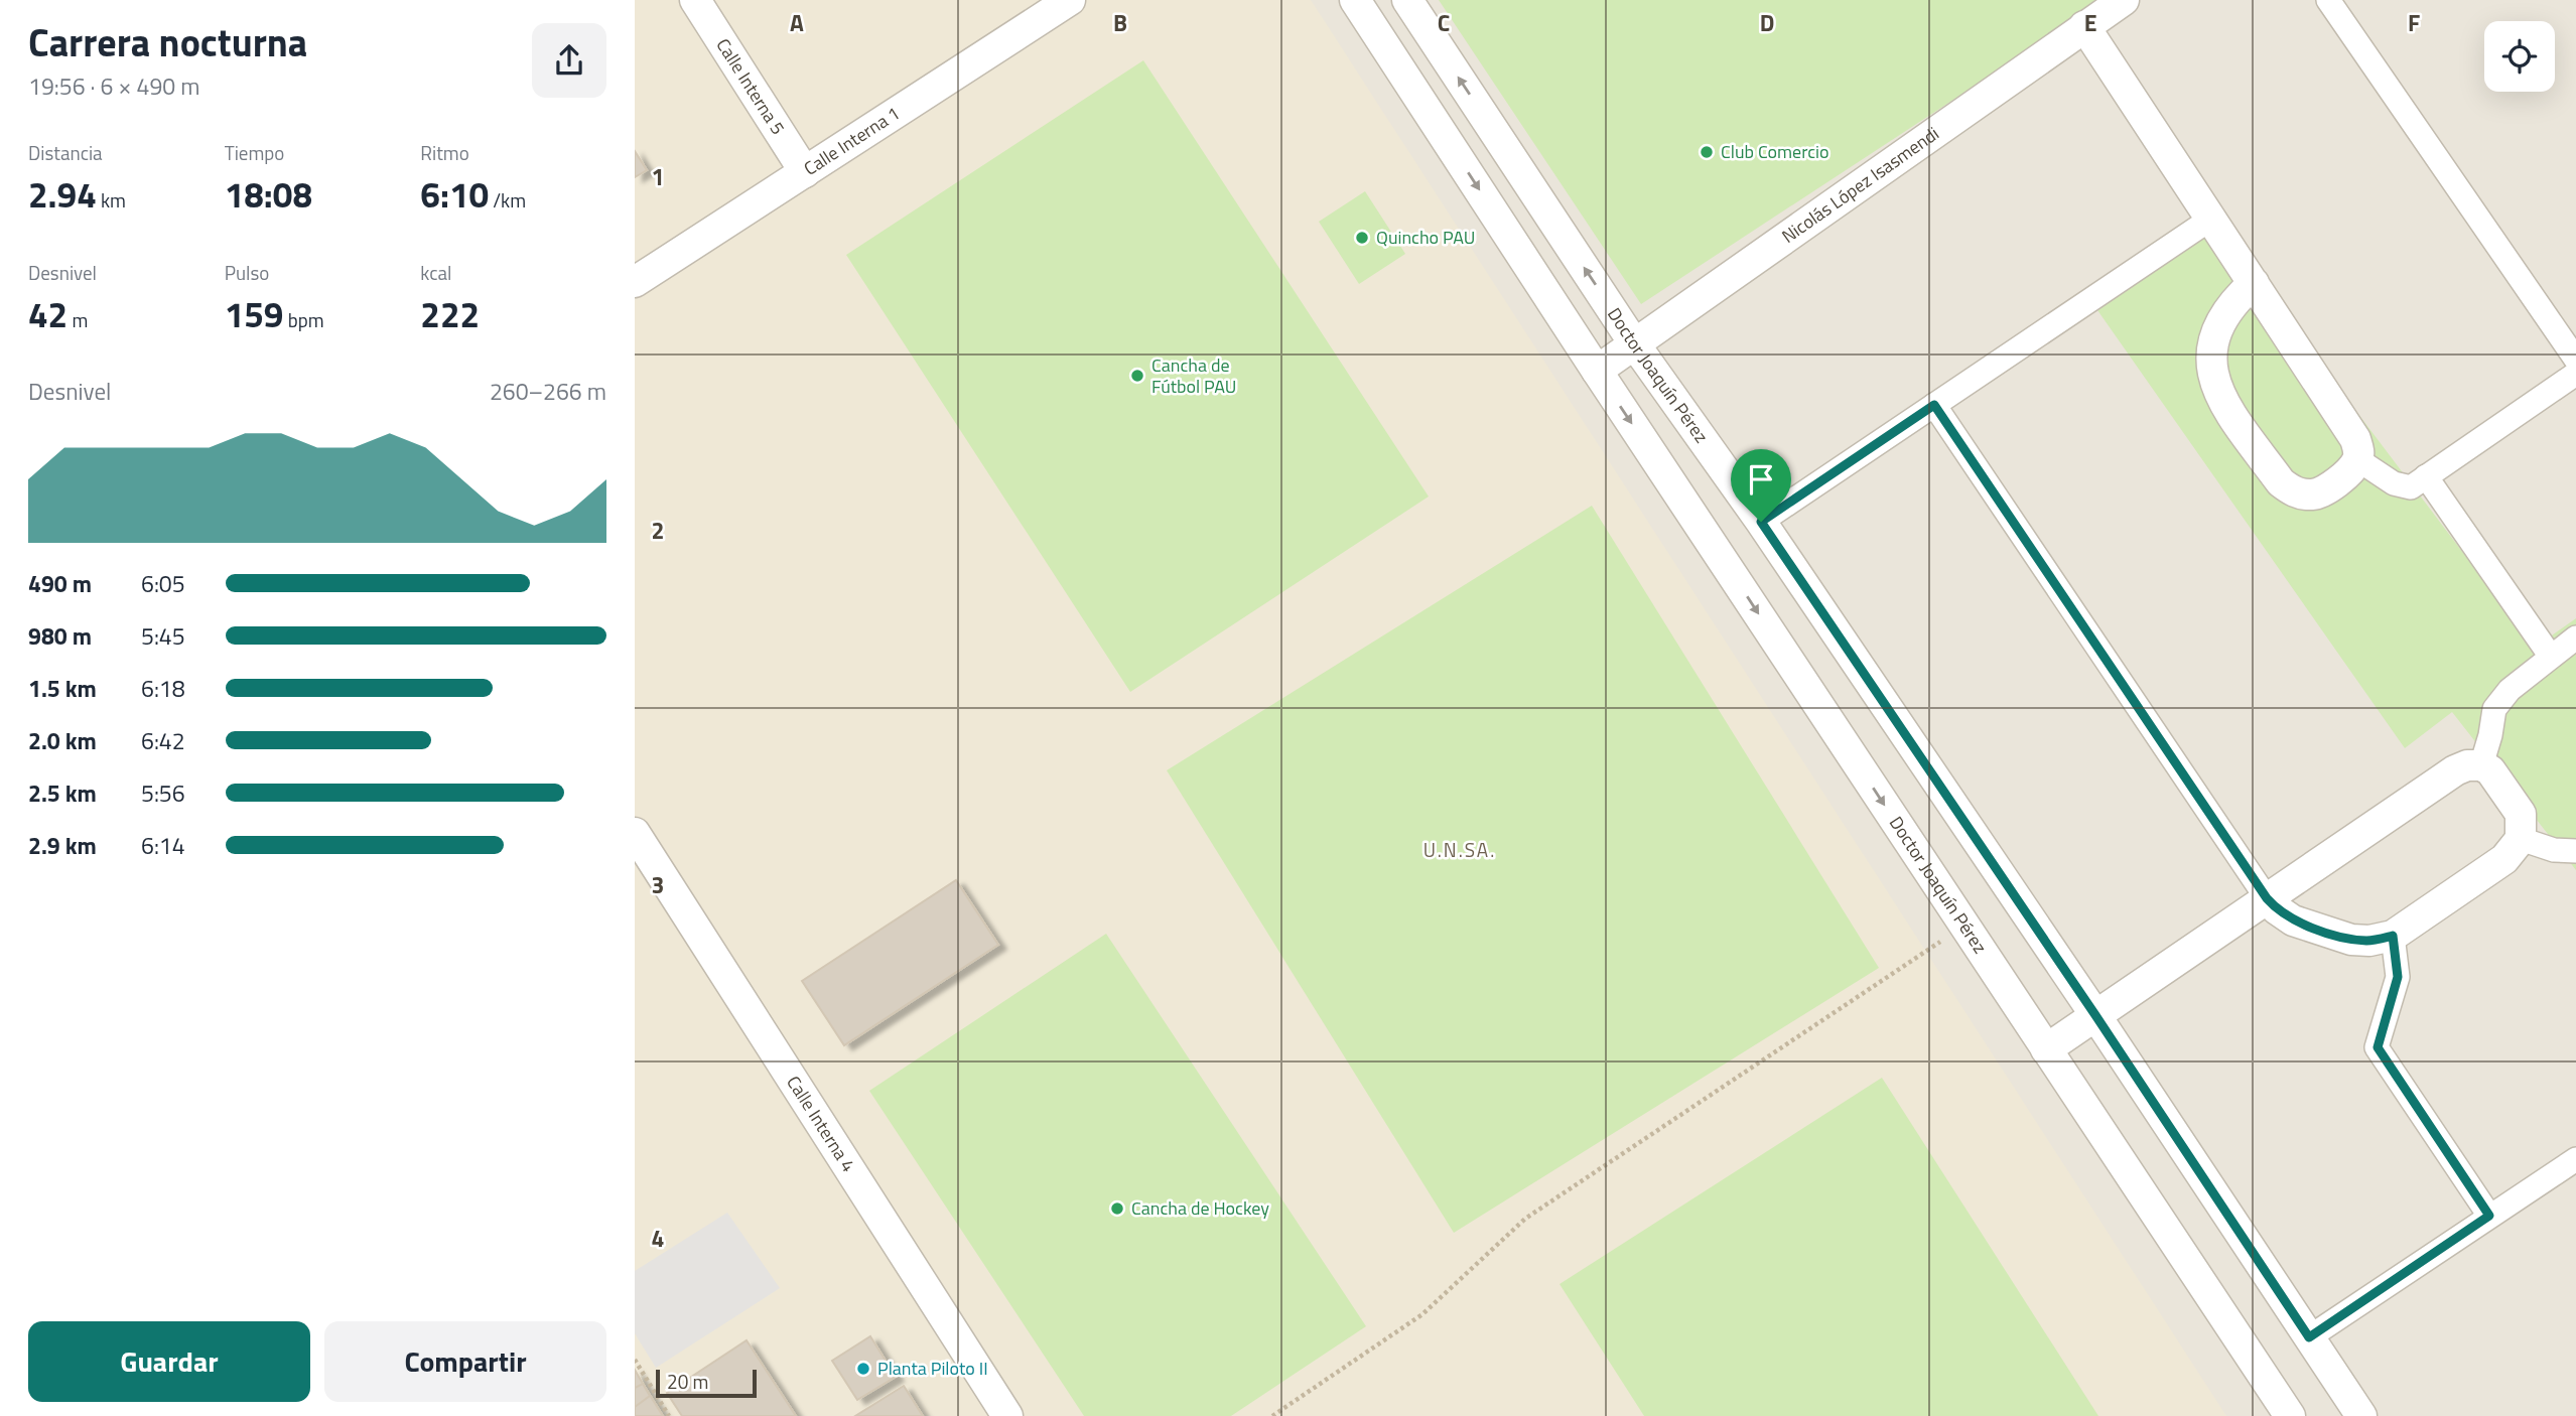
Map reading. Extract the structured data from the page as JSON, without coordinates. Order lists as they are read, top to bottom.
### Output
{
  "streets": {
    "street": [
      "Calle Interna 5",
      "Calle Interna 1",
      "Nicolás López Isasmendi",
      "Doctor Joaquín Pérez",
      "Calle Interna 4"
    ]
  },
  "crossings": [
    ["Calle Interna 5", "Calle Interna 1"],
    ["Nicolás López Isasmendi", "Doctor Joaquín Pérez"]
  ],
  "districts": ["U.N.SA."],
  "places": [
    "Club Comercio",
    "Quincho PAU",
    "Cancha de Fútbol PAU",
    "Cancha de Hockey",
    "Planta Piloto II"
  ],
  "scale_bar": "20 m",
  "page": {
    "heading": ["Carrera nocturna", "19:56 · 6 × 490 m"],
    "stats": [
      ["Distancia", "2.94 km"],
      ["Tiempo", "18:08"],
      ["Ritmo", "6:10 /km"],
      ["Desnivel", "42 m"],
      ["Pulso", "159 bpm"],
      ["kcal", "222"]
    ],
    "chart": ["Desnivel", "260–266 m"],
    "list": [
      {
        "name": "490 m",
        "note": "6:05"
      },
      {
        "name": "980 m",
        "note": "5:45"
      },
      {
        "name": "1.5 km",
        "note": "6:18"
      },
      {
        "name": "2.0 km",
        "note": "6:42"
      },
      {
        "name": "2.5 km",
        "note": "5:56"
      },
      {
        "name": "2.9 km",
        "note": "6:14"
      }
    ],
    "buttons": ["Guardar", "Compartir"],
    "scale": "20 m"
  },
  "grid": {
    "columns": [
      "A",
      "B",
      "C",
      "D",
      "E",
      "F"
    ],
    "rows": [
      "1",
      "2",
      "3",
      "4"
    ]
  }
}
